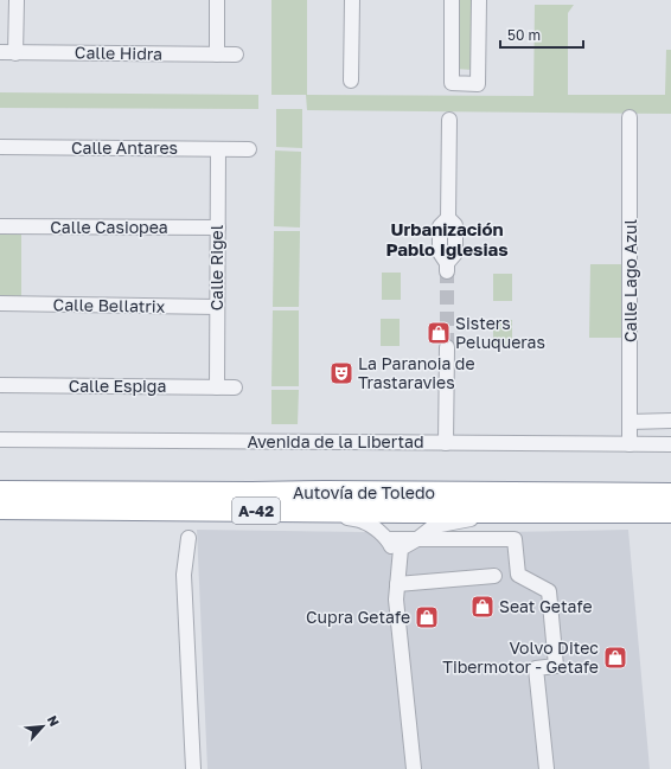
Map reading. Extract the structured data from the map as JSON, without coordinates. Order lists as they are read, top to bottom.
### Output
{
  "streets": {
    "highway": ["Autovía de Toledo", "A-42"],
    "street": [
      "Calle Hidra",
      "Calle Antares",
      "Calle Casiopea",
      "Calle Rigel",
      "Calle Lago Azul",
      "Calle Bellatrix",
      "Calle Espiga",
      "Avenida de la Libertad"
    ]
  },
  "crossings": [
    ["Calle Antares", "Calle Rigel"],
    ["Calle Casiopea", "Calle Rigel"],
    ["Calle Rigel", "Calle Bellatrix"],
    ["Calle Rigel", "Calle Espiga"],
    ["Calle Lago Azul", "Avenida de la Libertad"]
  ],
  "districts": ["Urbanización Pablo Iglesias"],
  "places": {
    "shop": [
      "Sisters Peluqueras",
      "Seat Getafe",
      "Cupra Getafe",
      "Volvo Ditec Tibermotor - Getafe"
    ],
    "theatre": ["La Paranoia de Trastaravies"]
  },
  "scale_bar": "50 m",
  "north": "top right"
}
